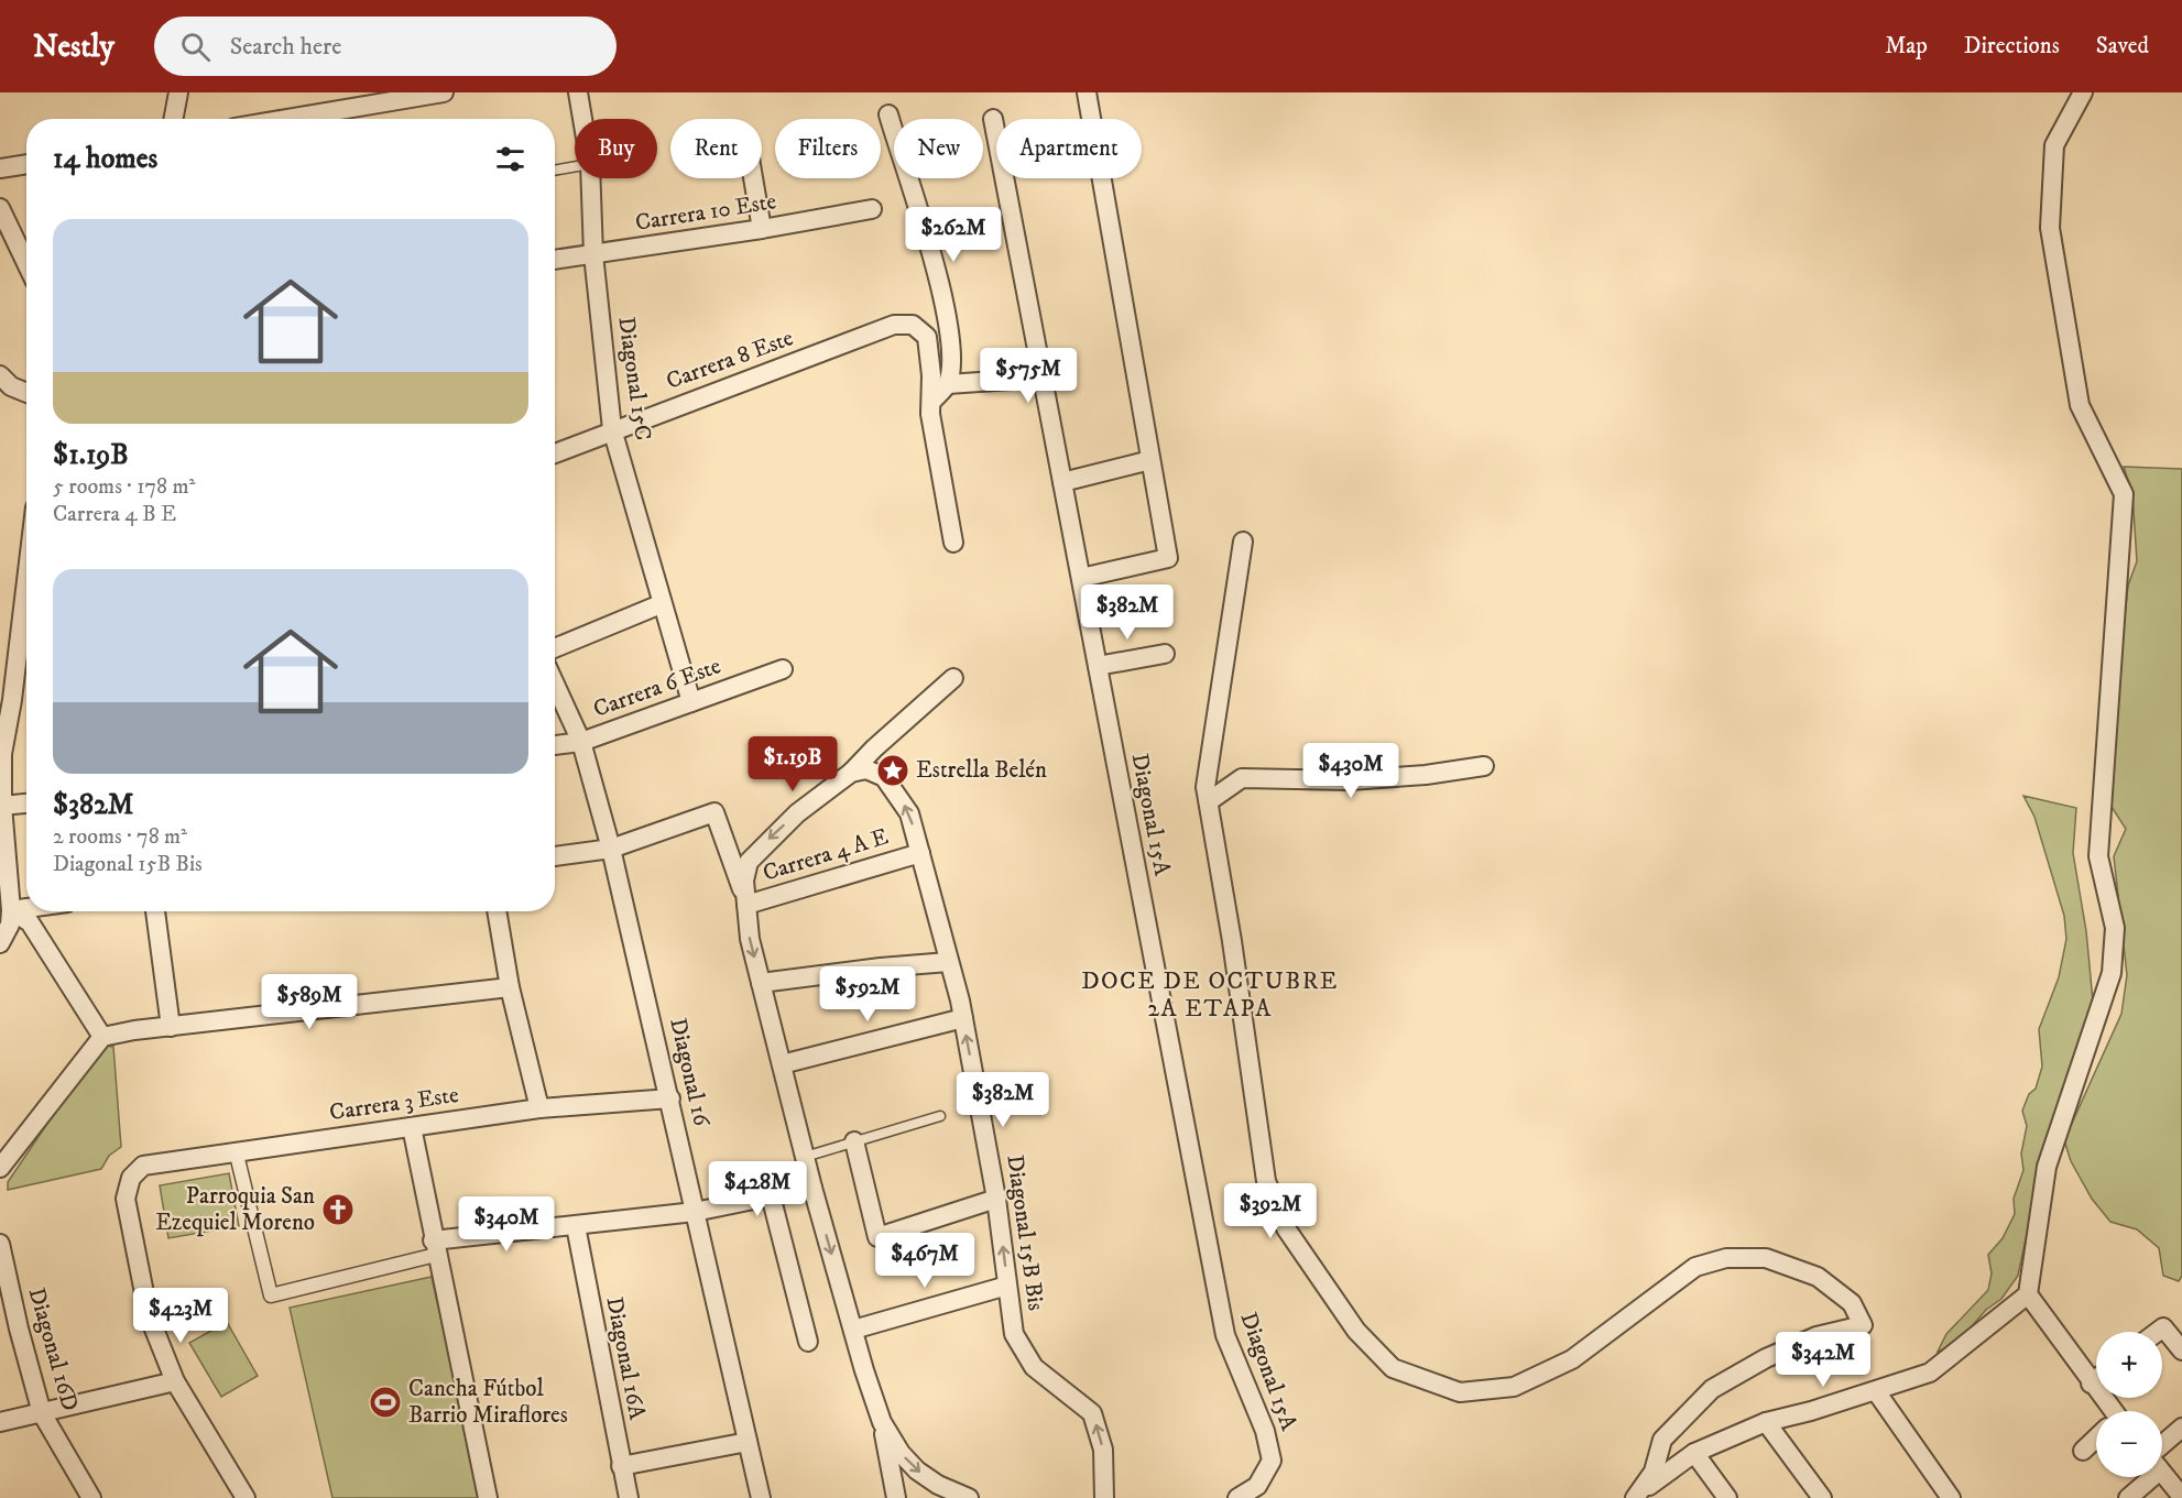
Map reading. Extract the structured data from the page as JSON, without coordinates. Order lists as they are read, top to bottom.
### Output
{
  "streets": {
    "street": [
      "Carrera 10 Este",
      "Carrera 8 Este",
      "Diagonal 15C",
      "Carrera 6 Este",
      "Diagonal 15A",
      "Carrera 4 A E",
      "Diagonal 16",
      "Carrera 3 Este",
      "Diagonal 15B Bis",
      "Diagonal 16D",
      "Diagonal 16A"
    ]
  },
  "crossings": [
    ["Carrera 10 Este", "Diagonal 15C"],
    ["Carrera 8 Este", "Diagonal 15C"],
    ["Diagonal 15C", "Carrera 6 Este"],
    ["Carrera 6 Este", "Diagonal 16"],
    ["Carrera 4 A E", "Diagonal 15B Bis"],
    ["Diagonal 16", "Carrera 3 Este"]
  ],
  "one_way": ["Diagonal 15B Bis"],
  "districts": ["DOCE DE OCTUBRE 2A ETAPA"],
  "places": {
    "place": ["Estrella Belén"],
    "church": ["Parroquia San Ezequiel Moreno"],
    "sports": ["Cancha Fútbol Barrio Miraflores"]
  },
  "page": {
    "header": "Nestly",
    "search": "Search here",
    "nav": ["Map", "Directions", "Saved"],
    "chip": [
      "Buy",
      "Rent",
      "Filters",
      "New",
      "Apartment"
    ],
    "heading": "14 homes",
    "list": [
      {
        "name": "$1.19B",
        "note": "5 rooms · 178 m² · Carrera 4 B E"
      },
      {
        "name": "$382M",
        "note": "2 rooms · 78 m² · Diagonal 15B Bis"
      }
    ],
    "price": [
      "$262M",
      "$575M",
      "$382M",
      "$1.19B",
      "$430M",
      "$592M",
      "$589M",
      "$382M",
      "$428M",
      "$392M",
      "$340M",
      "$467M",
      "$423M",
      "$342M"
    ],
    "map_buttons": ["+", "−"]
  }
}
